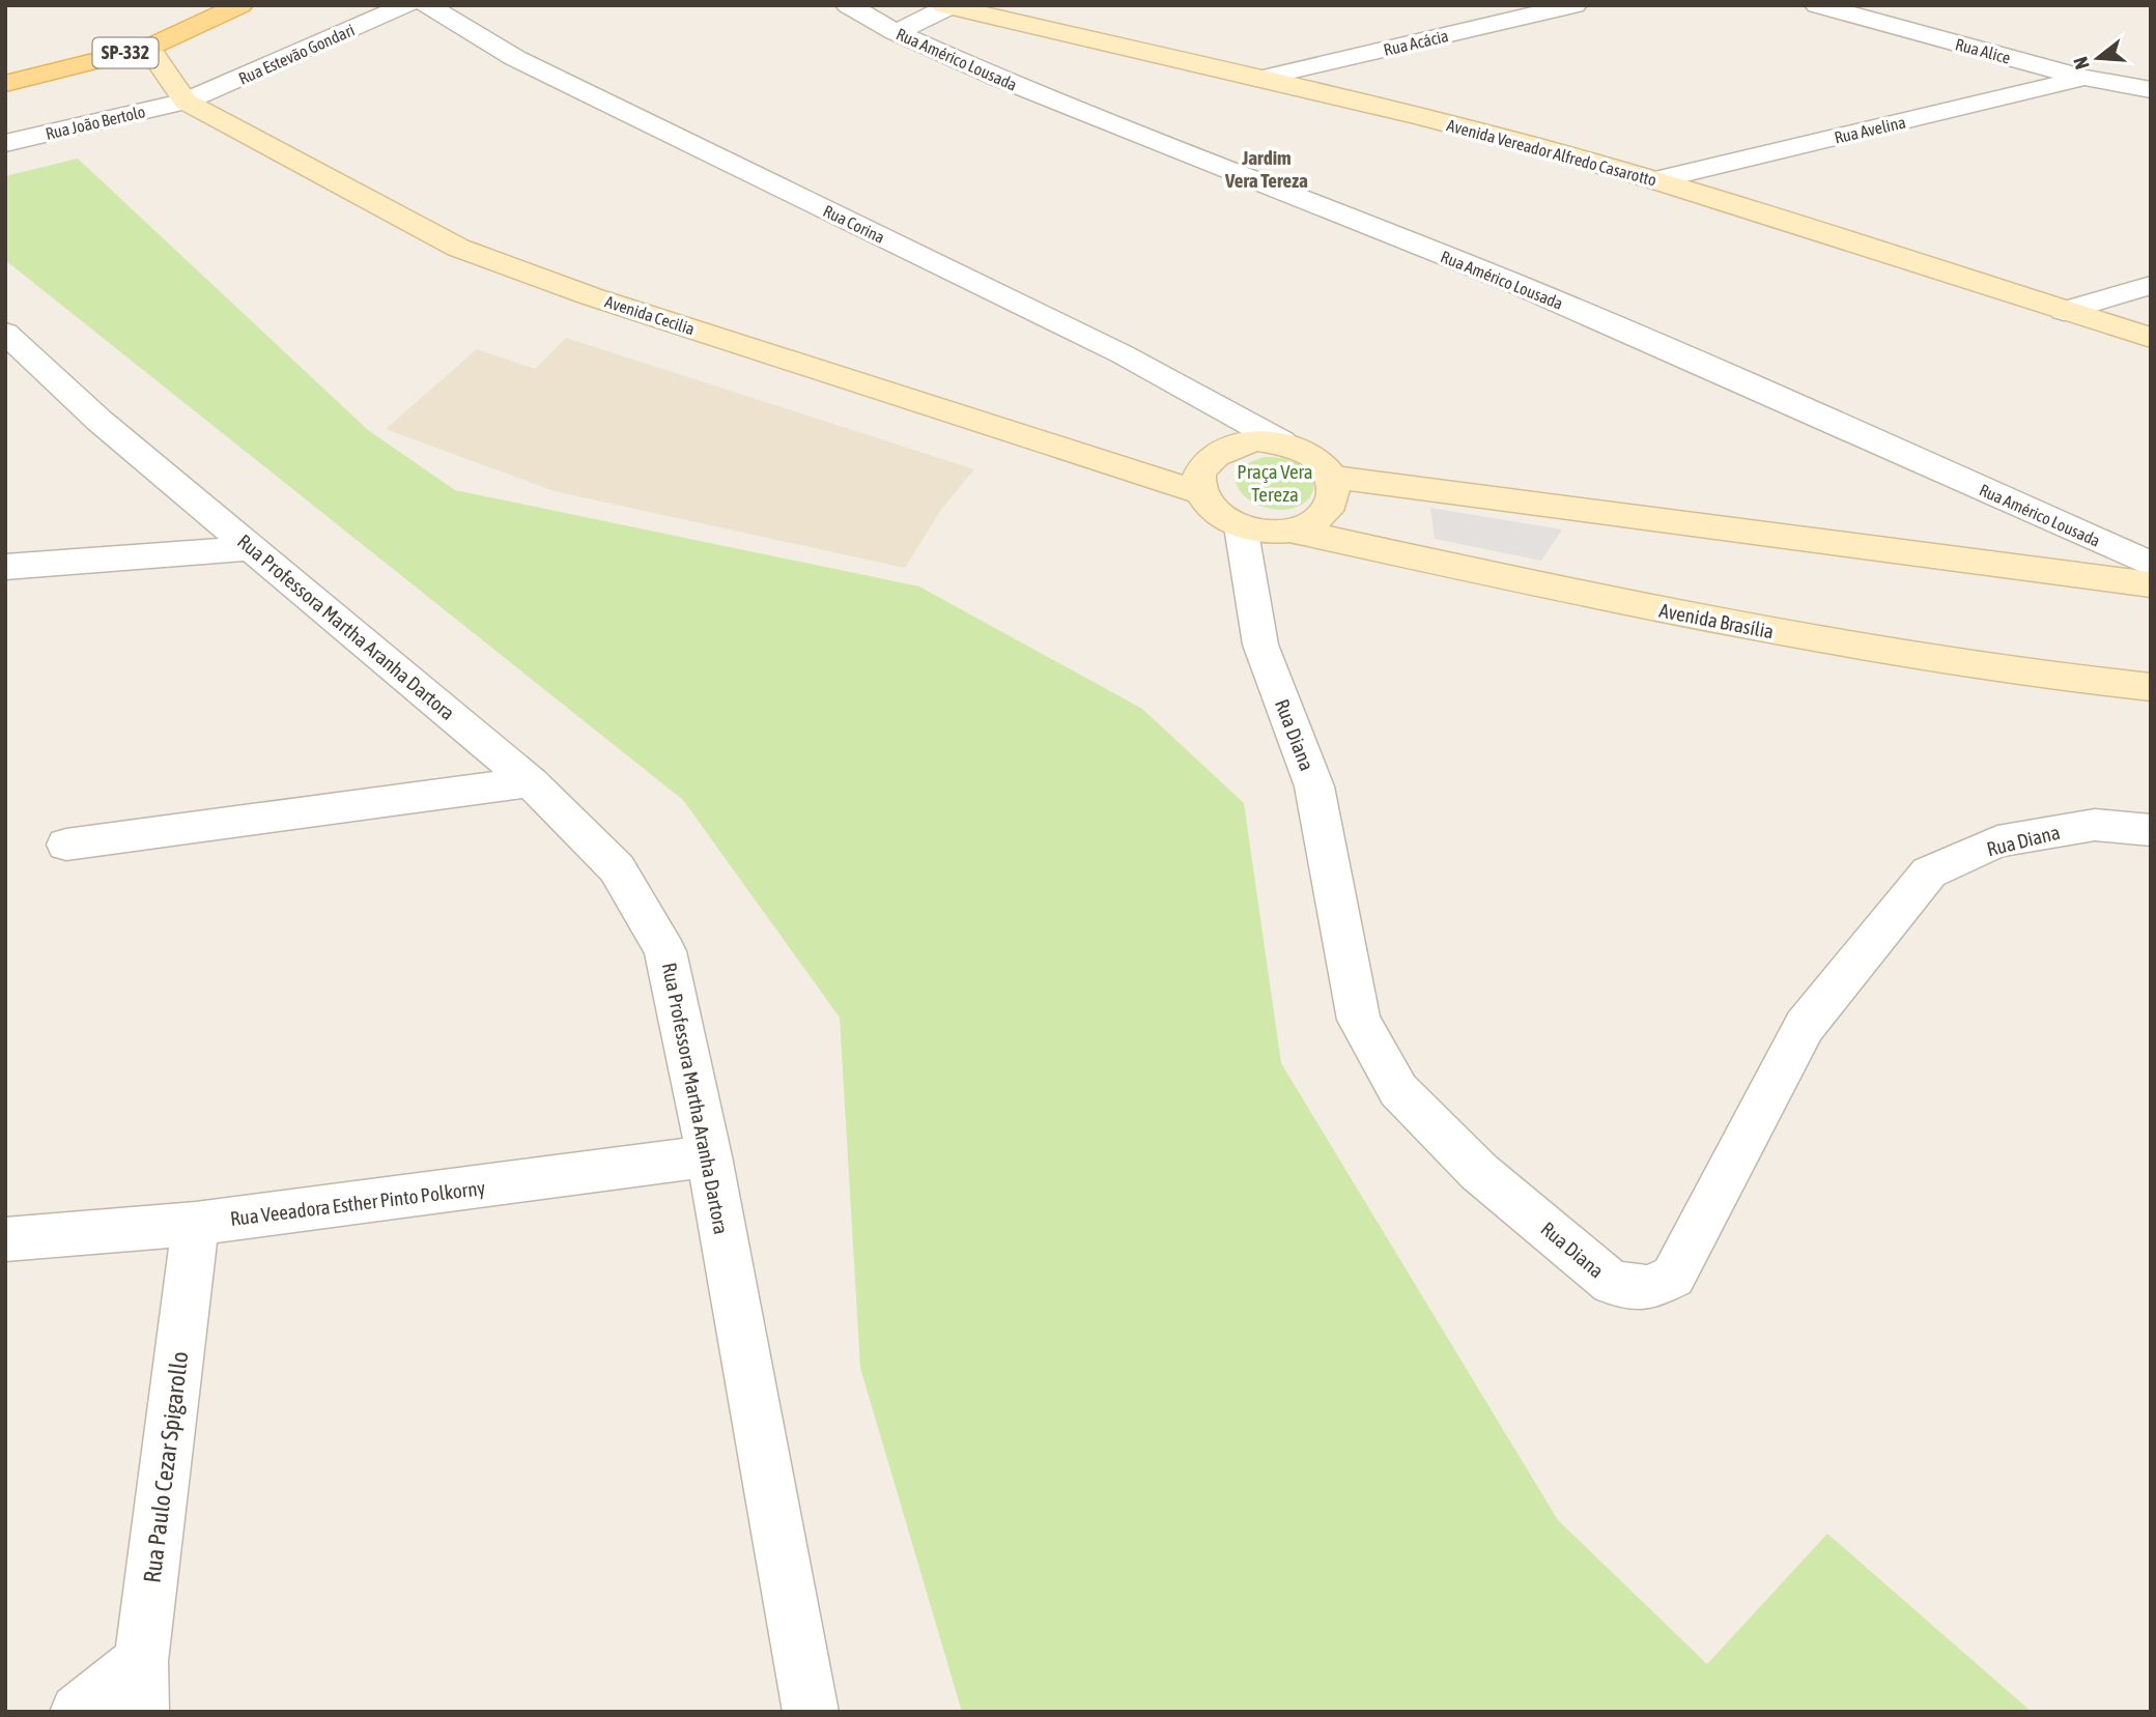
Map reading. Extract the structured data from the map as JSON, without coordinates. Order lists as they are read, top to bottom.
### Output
{
  "streets": {
    "main road": ["SP-332"],
    "street": [
      "Rua Acácia",
      "Rua Alice",
      "Rua Estevão Gondari",
      "Rua Américo Lousada",
      "Rua João Bertolo",
      "Rua Avelina",
      "Avenida Vereador Alfredo Casarotto",
      "Rua Corina",
      "Avenida Cecilia",
      "Avenida Brasília",
      "Rua Professora Martha Aranha Dartora",
      "Rua Diana",
      "Rua Veeadora Esther Pinto Polkorny",
      "Rua Paulo Cezar Spigarollo"
    ]
  },
  "crossings": [
    ["Rua Acácia", "Avenida Vereador Alfredo Casarotto"],
    ["Rua Alice", "Rua Avelina"],
    ["SP-332", "Avenida Cecilia"],
    ["Rua Estevão Gondari", "Rua João Bertolo"],
    ["Rua Estevão Gondari", "Avenida Cecilia"],
    ["Rua João Bertolo", "Avenida Cecilia"],
    ["Rua Avelina", "Avenida Vereador Alfredo Casarotto"],
    ["Rua Corina", "Avenida Cecilia"],
    ["Rua Corina", "Avenida Brasília"],
    ["Rua Corina", "Rua Diana"],
    ["Avenida Cecilia", "Avenida Brasília"],
    ["Avenida Cecilia", "Rua Diana"],
    ["Avenida Brasília", "Rua Diana"],
    ["Rua Professora Martha Aranha Dartora", "Rua Veeadora Esther Pinto Polkorny"],
    ["Rua Veeadora Esther Pinto Polkorny", "Rua Paulo Cezar Spigarollo"]
  ],
  "districts": ["Jardim Vera Tereza"],
  "parks": ["Praça Vera Tereza"],
  "north": "left"
}
